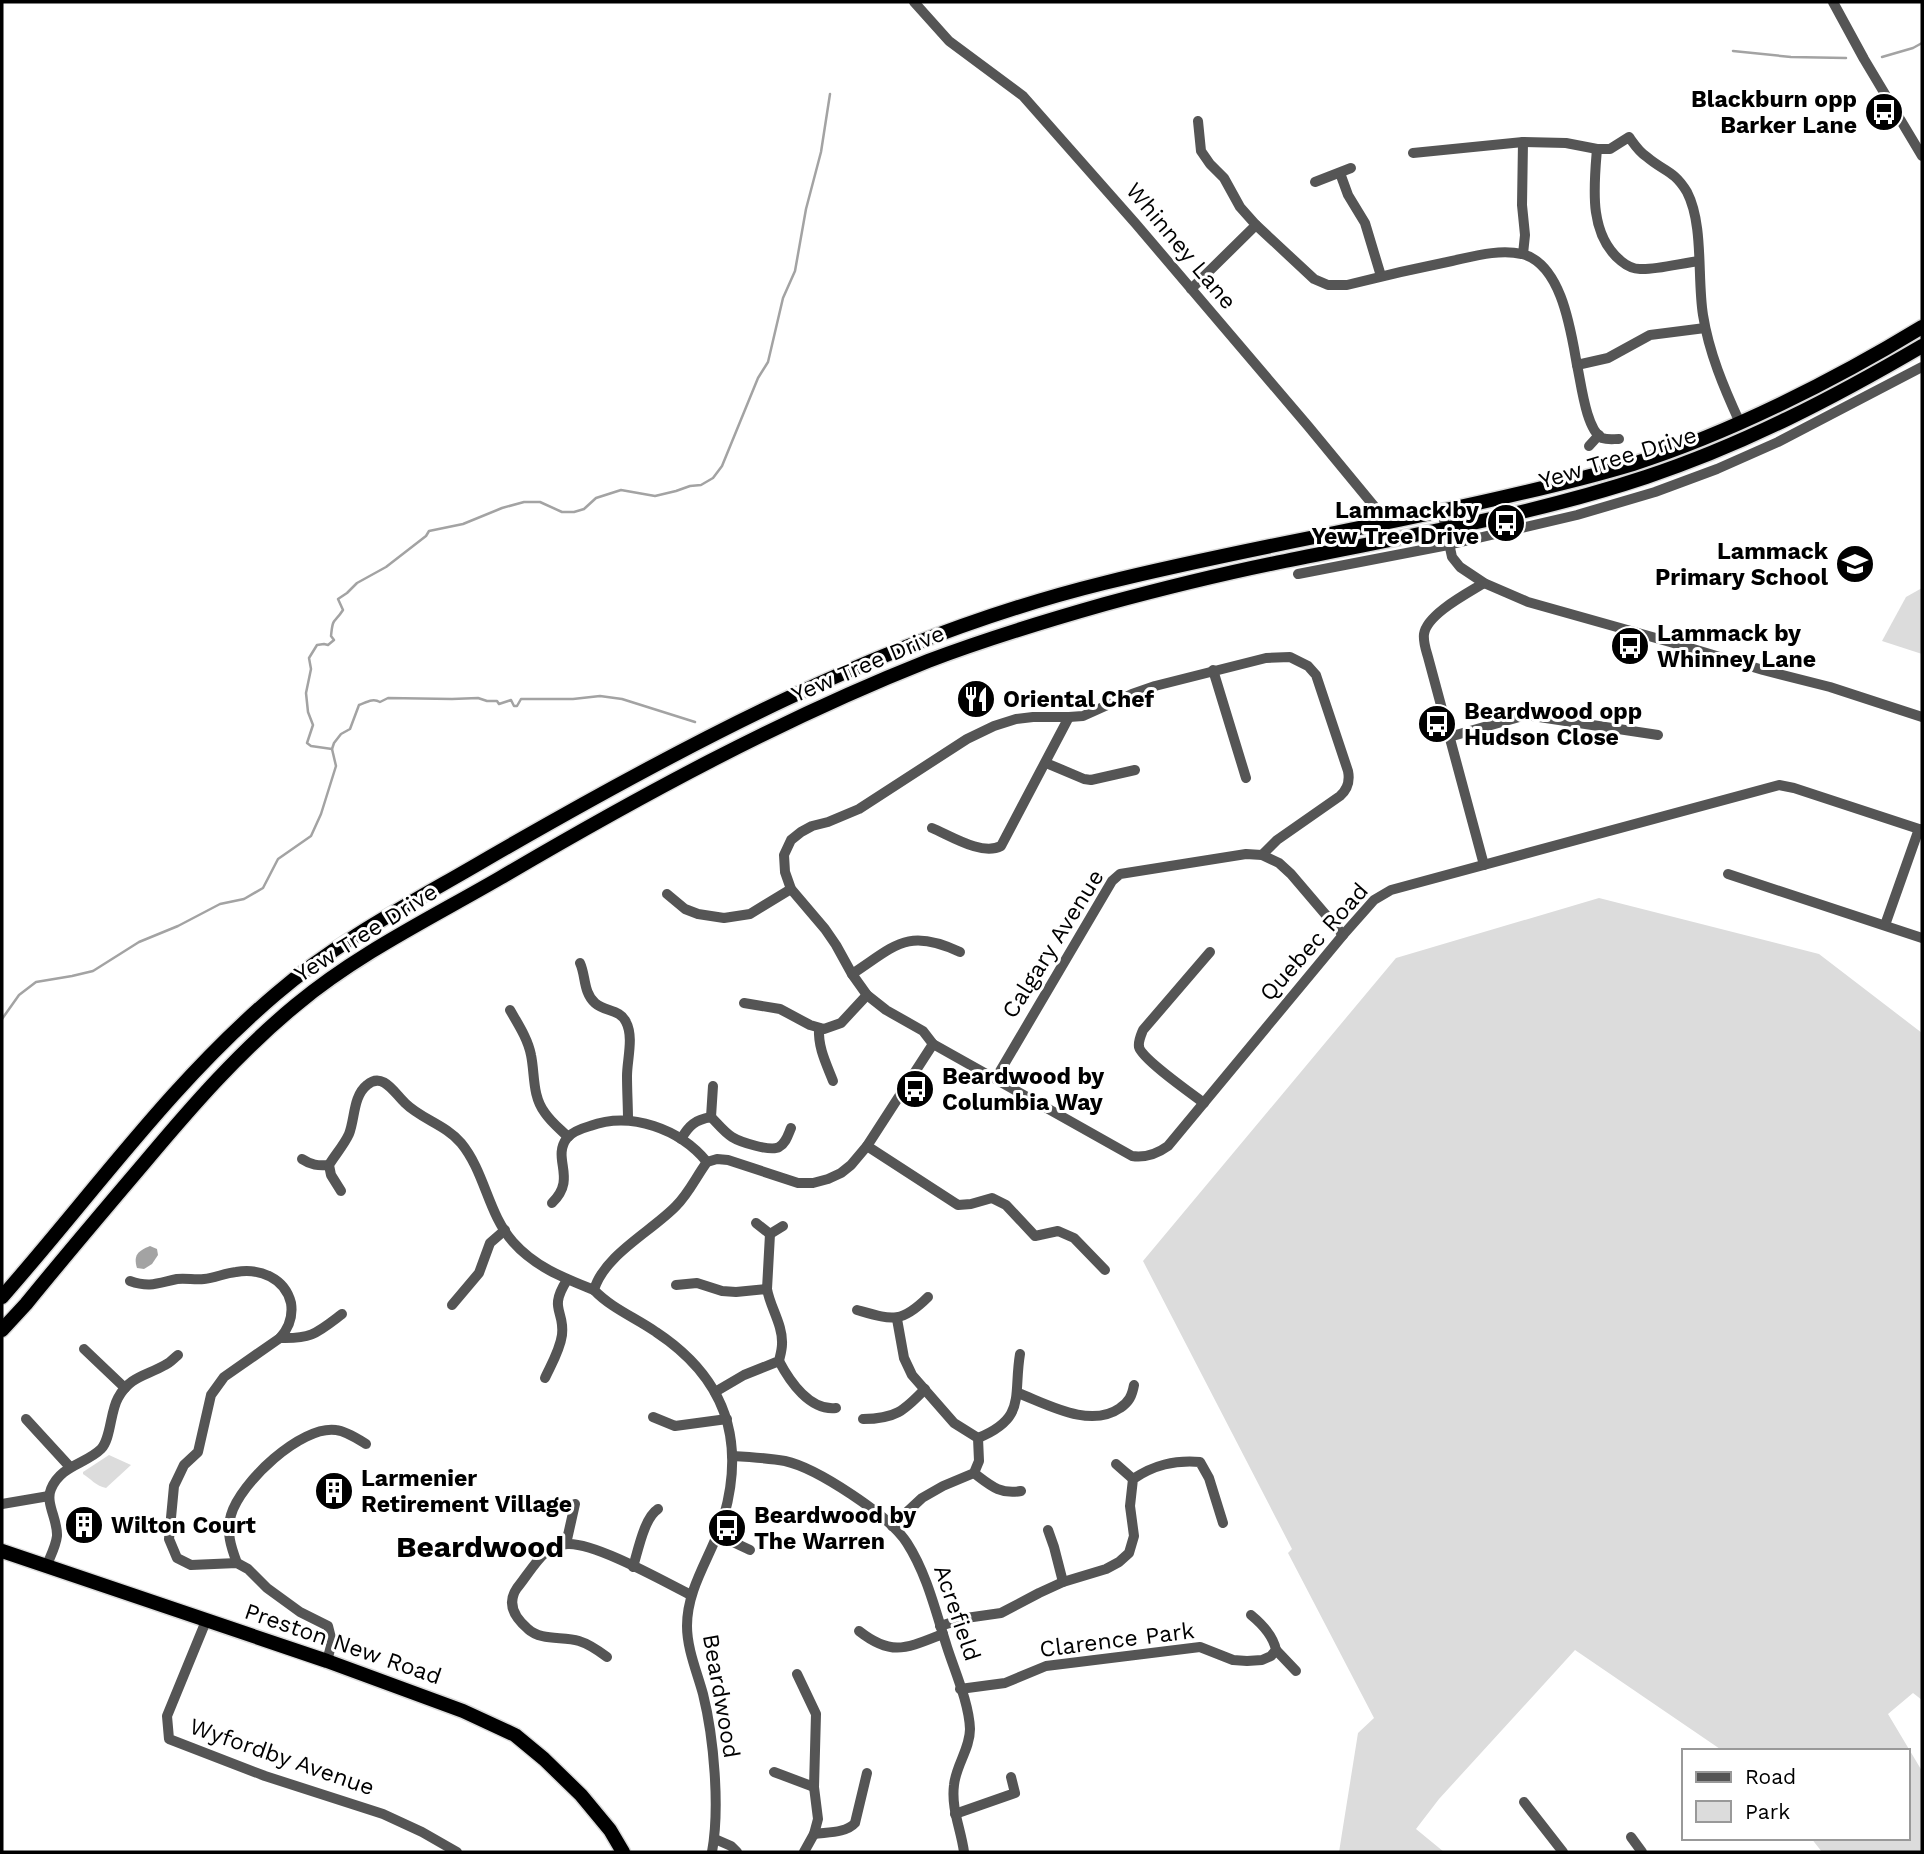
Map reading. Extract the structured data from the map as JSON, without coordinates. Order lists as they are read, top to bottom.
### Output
{
  "streets": {
    "highway": ["Yew Tree Drive", "Preston New Road"],
    "street": [
      "Whinney Lane",
      "Quebec Road",
      "Calgary Avenue",
      "Acrefield",
      "Clarence Park",
      "Beardwood",
      "Wyfordby Avenue"
    ]
  },
  "crossings": [
    ["Whinney Lane", "Yew Tree Drive"],
    ["Quebec Road", "Calgary Avenue"],
    ["Acrefield", "Clarence Park"],
    ["Acrefield", "Beardwood"],
    ["Preston New Road", "Wyfordby Avenue"]
  ],
  "districts": ["Beardwood"],
  "places": {
    "bus stop": [
      "Blackburn opp Barker Lane",
      "Lammack by Yew Tree Drive",
      "Lammack by Whinney Lane",
      "Beardwood opp Hudson Close",
      "Beardwood by Columbia Way",
      "Beardwood by The Warren"
    ],
    "school or university": ["Lammack Primary School"],
    "restaurant": ["Oriental Chef"],
    "building": ["Larmenier Retirement Village", "Wilton Court"]
  },
  "legend": ["Road", "Park"]
}
